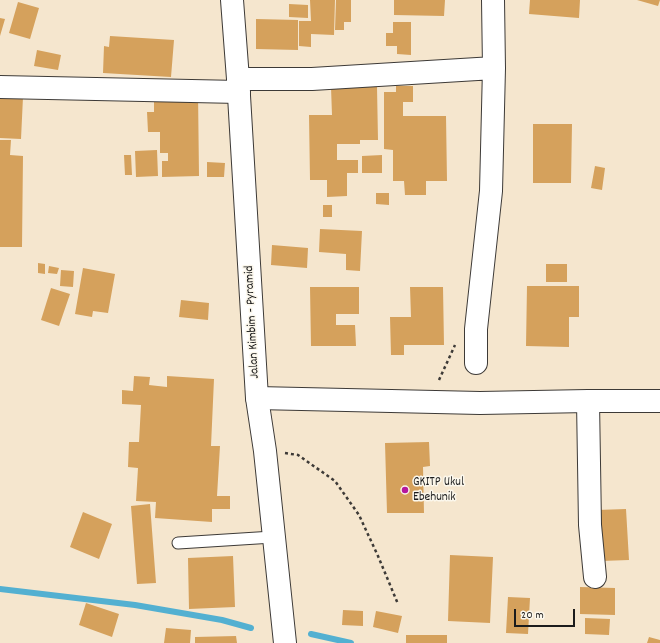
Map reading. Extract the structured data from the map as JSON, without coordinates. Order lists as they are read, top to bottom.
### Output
{
  "streets": {
    "main road": ["Jalan Kimbim - Pyramid"]
  },
  "places": ["GKITP Ukul Ebehunik"],
  "scale_bar": "20 m"
}
